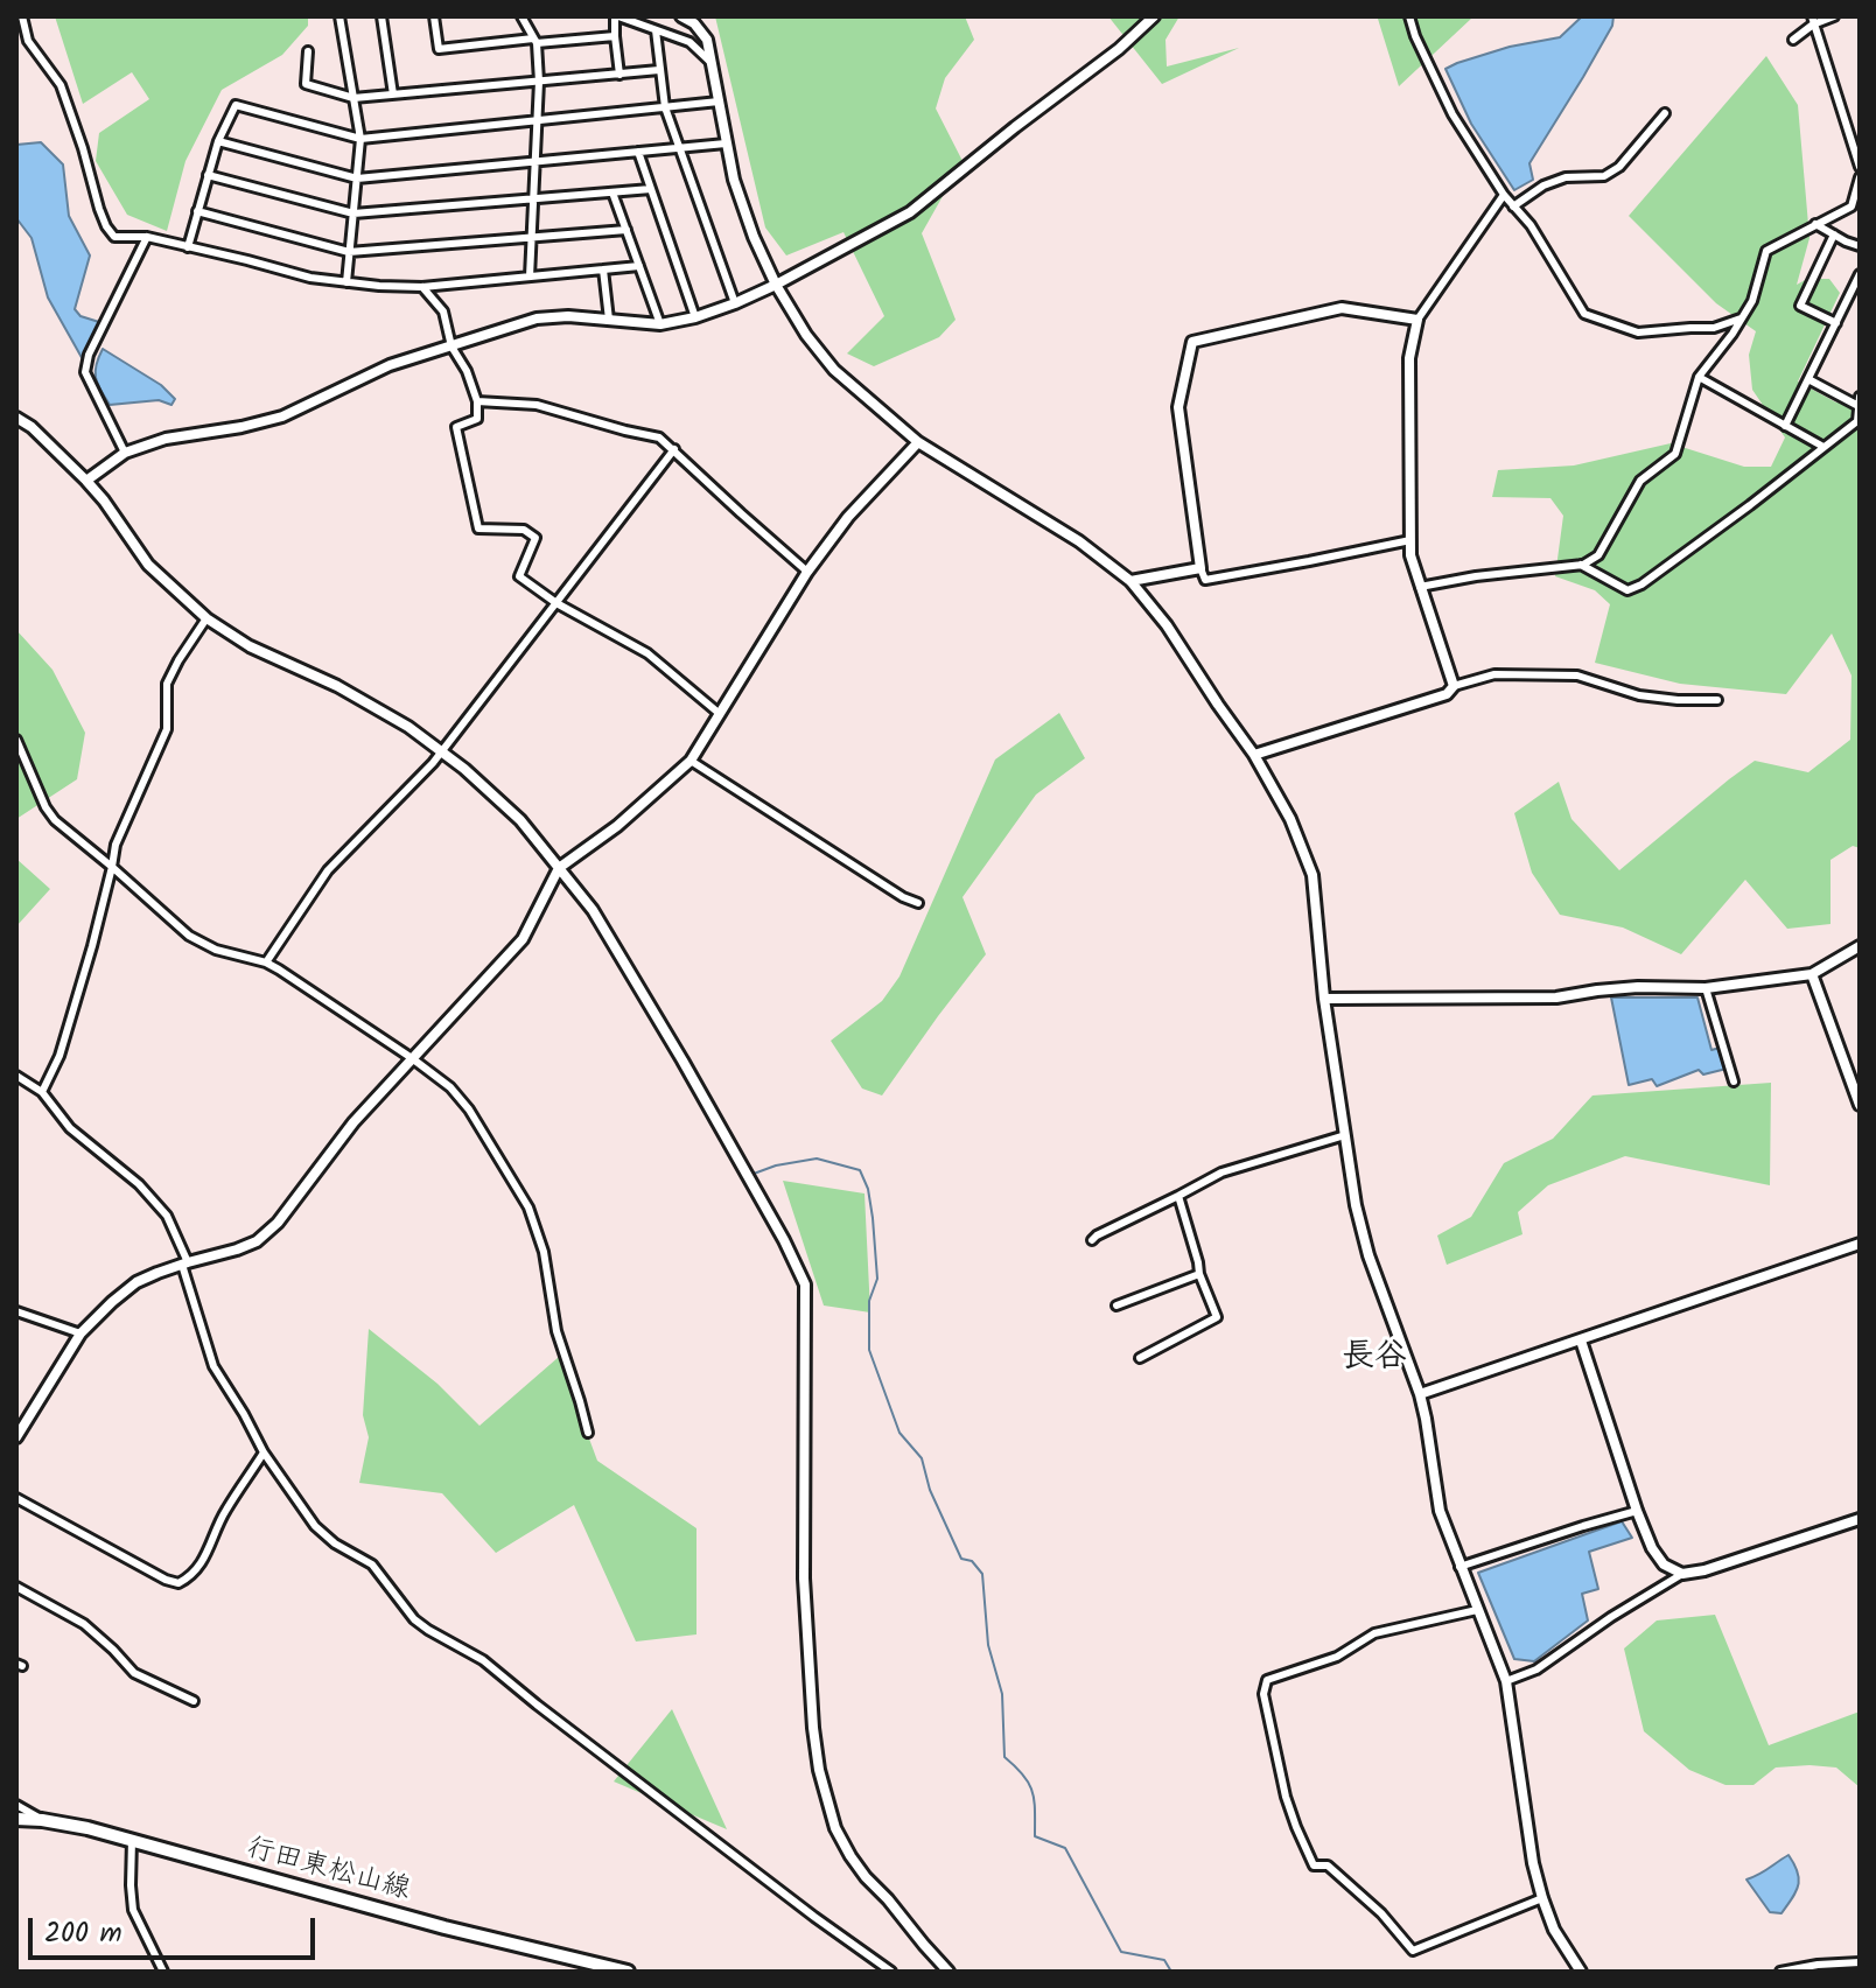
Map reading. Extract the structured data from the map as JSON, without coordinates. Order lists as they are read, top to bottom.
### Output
{
  "streets": {
    "main road": ["行田東松山線"]
  },
  "districts": ["長谷"],
  "scale_bar": "200 m"
}
